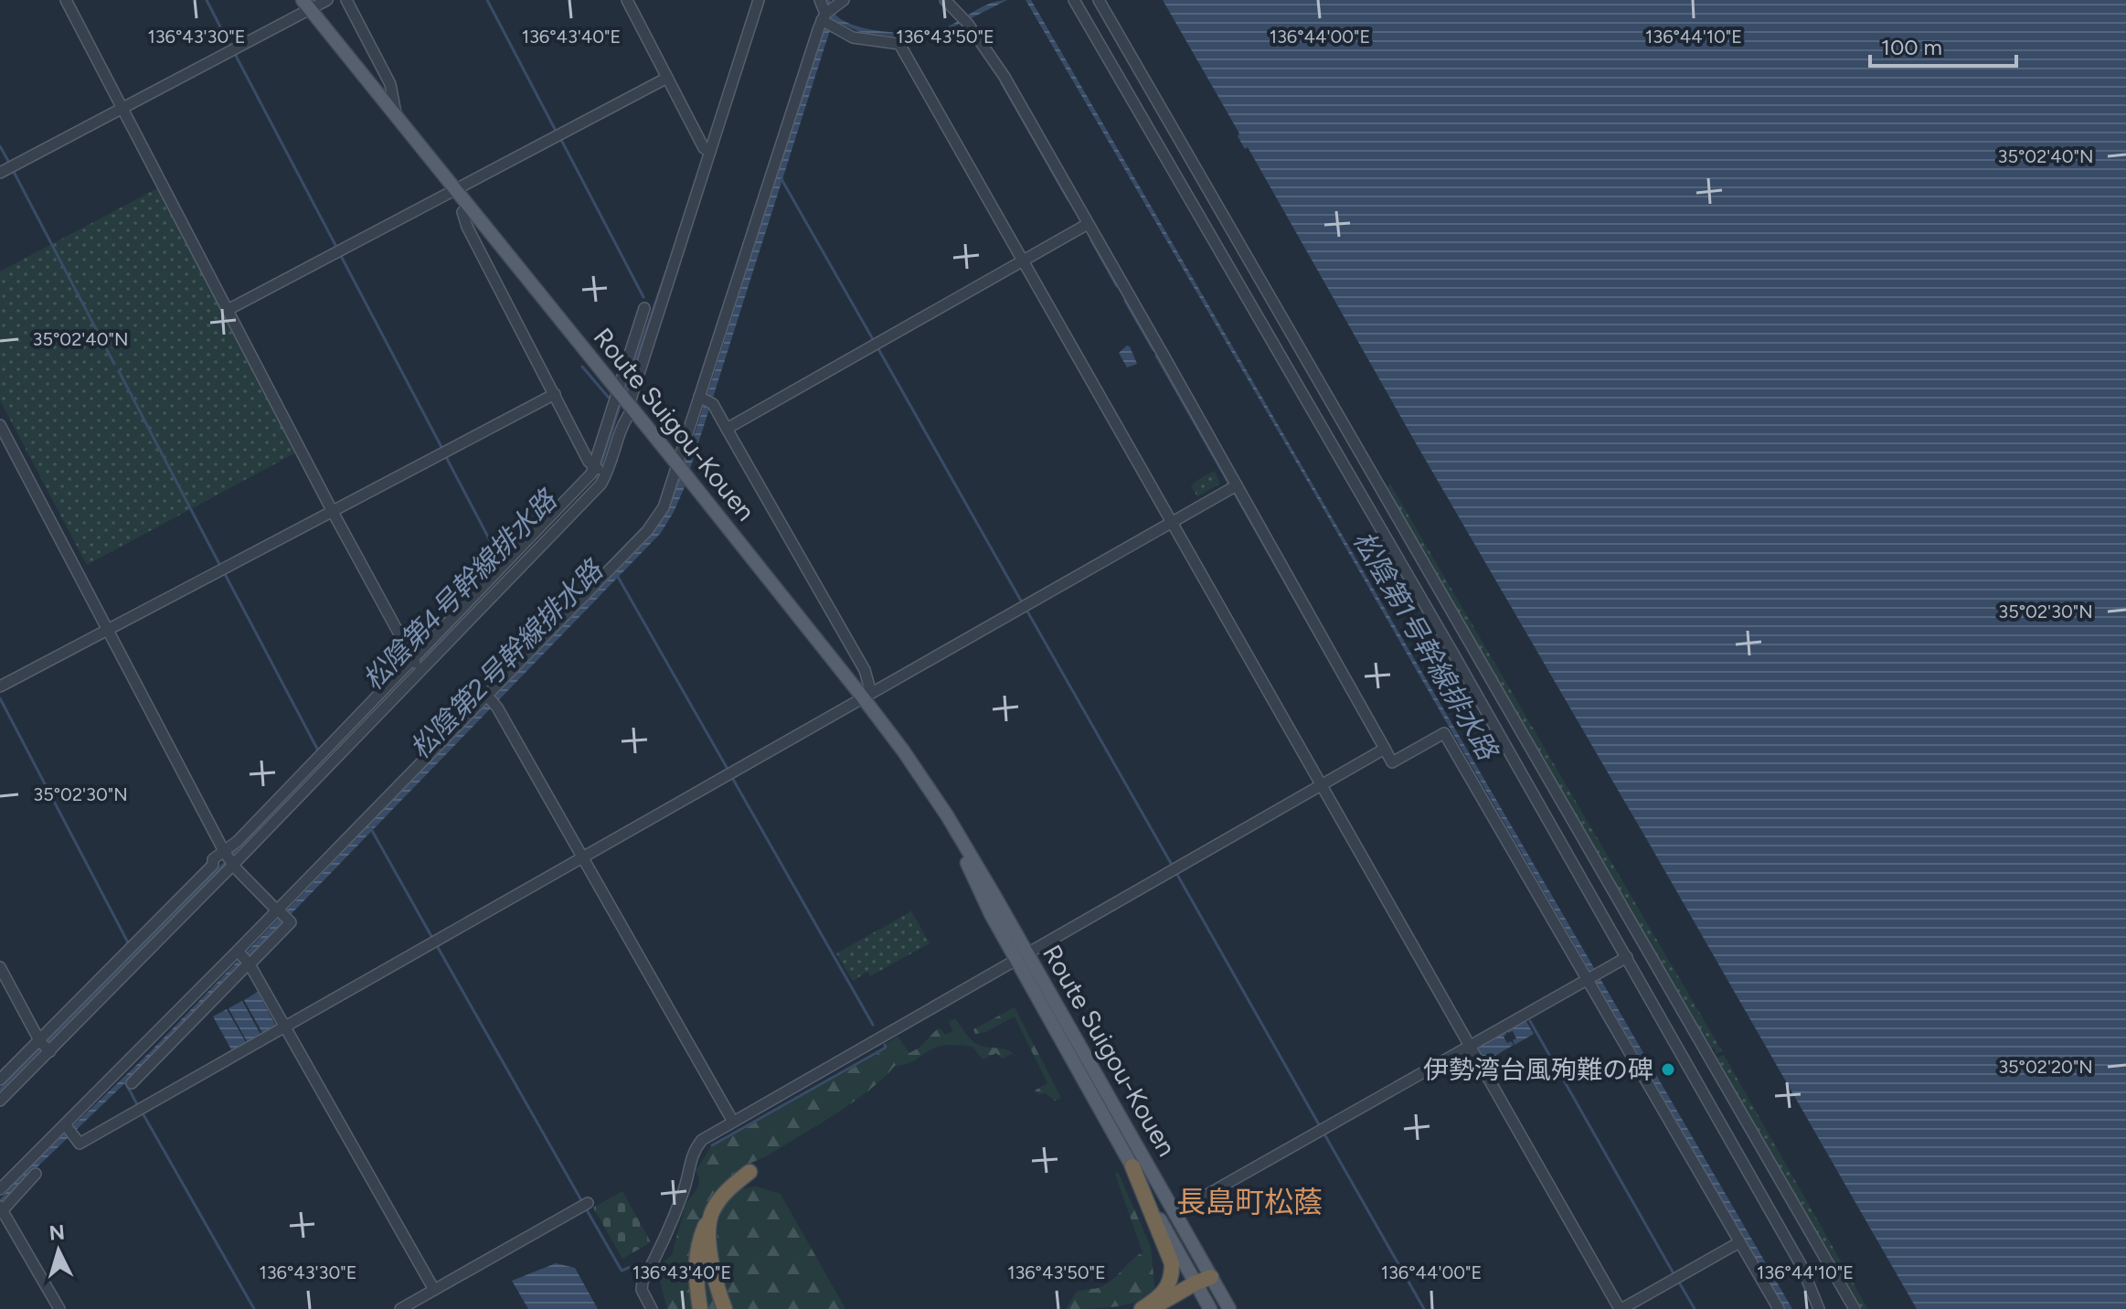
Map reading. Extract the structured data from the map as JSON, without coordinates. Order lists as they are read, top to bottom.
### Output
{
  "streets": {
    "main road": ["Route Suigou-Kouen"]
  },
  "districts": ["長島町松蔭"],
  "water": ["松陰第4号幹線排水路", "松陰第1号幹線排水路", "松陰第2号幹線排水路"],
  "places": ["伊勢湾台風殉難の碑"],
  "scale_bar": "100 m",
  "north": "top",
  "coordinates": [
    "136°43'30\"E",
    "136°43'40\"E",
    "136°43'50\"E",
    "136°44'00\"E",
    "136°44'10\"E",
    "35°02'40\"N",
    "35°02'30\"N",
    "35°02'20\"N"
  ]
}
